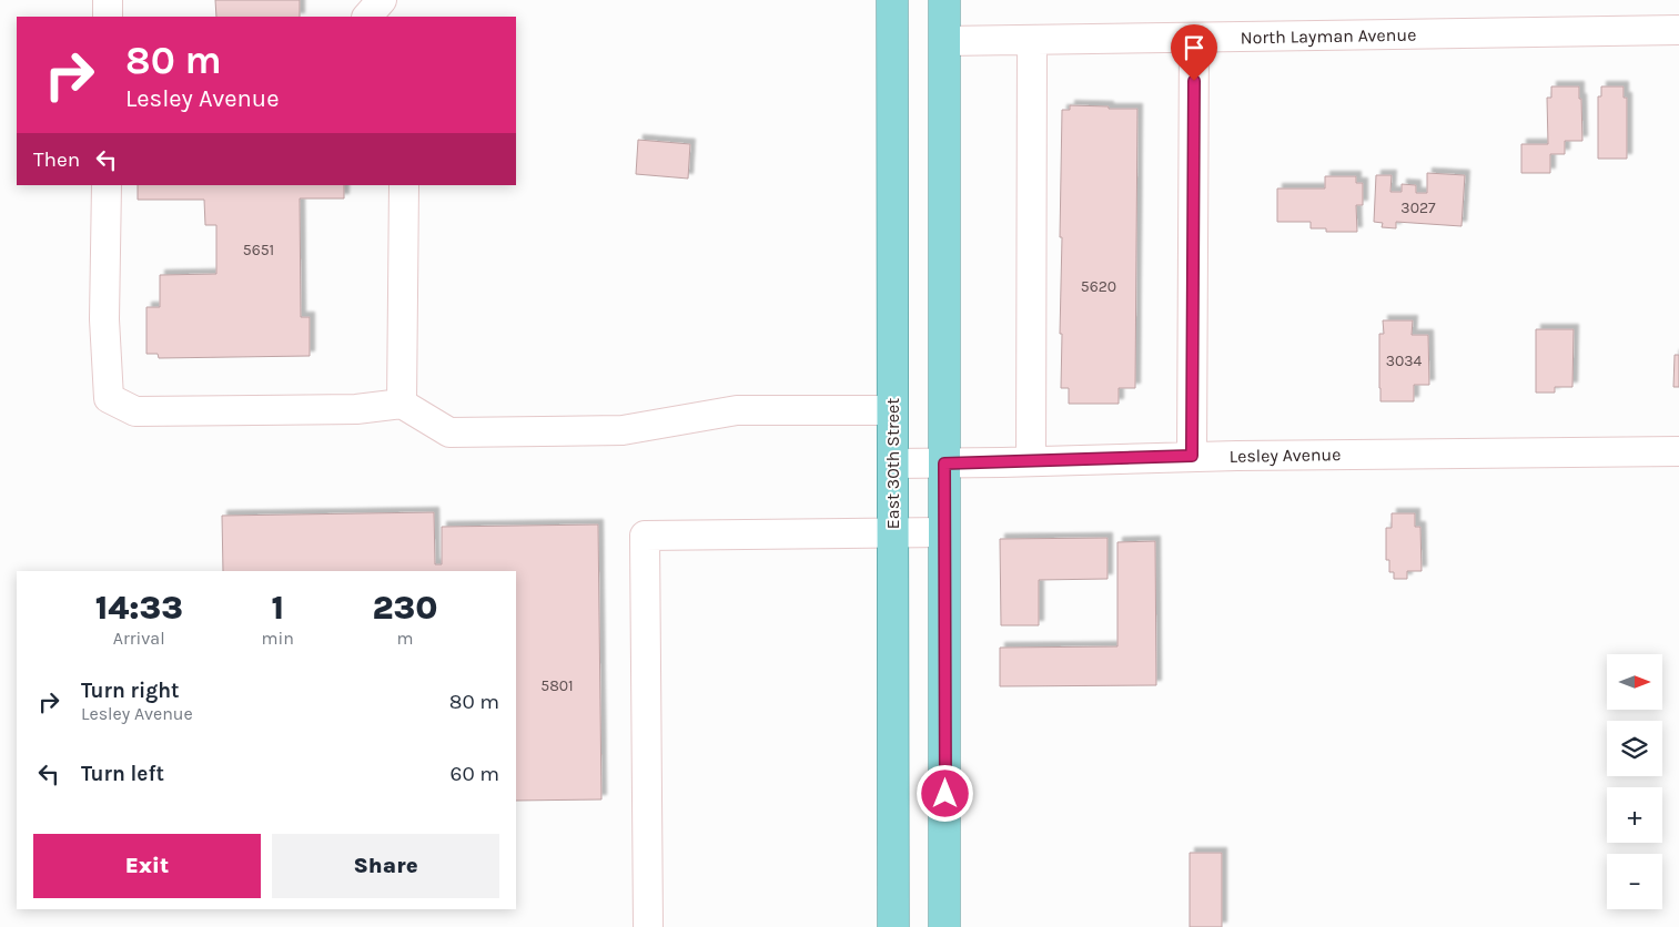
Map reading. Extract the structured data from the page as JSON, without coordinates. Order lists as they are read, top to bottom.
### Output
{
  "streets": {
    "main road": ["East 30th Street"],
    "street": ["North Layman Avenue", "Lesley Avenue"]
  },
  "crossings": [
    ["Lesley Avenue", "East 30th Street"]
  ],
  "house_numbers": [
    "3027",
    "5651",
    "5620",
    "3034",
    "5801"
  ],
  "north": "right",
  "page": {
    "turn": ["80 m", "Lesley Avenue"],
    "then": "Then",
    "eta": [
      "14:33",
      "Arrival",
      "1",
      "min",
      "230",
      "m"
    ],
    "map_buttons": ["+", "−"],
    "list": [
      {
        "name": "Turn right",
        "note": "Lesley Avenue",
        "value": "80 m"
      },
      {
        "name": "Turn left",
        "value": "60 m"
      }
    ],
    "buttons": ["Exit", "Share"]
  }
}
